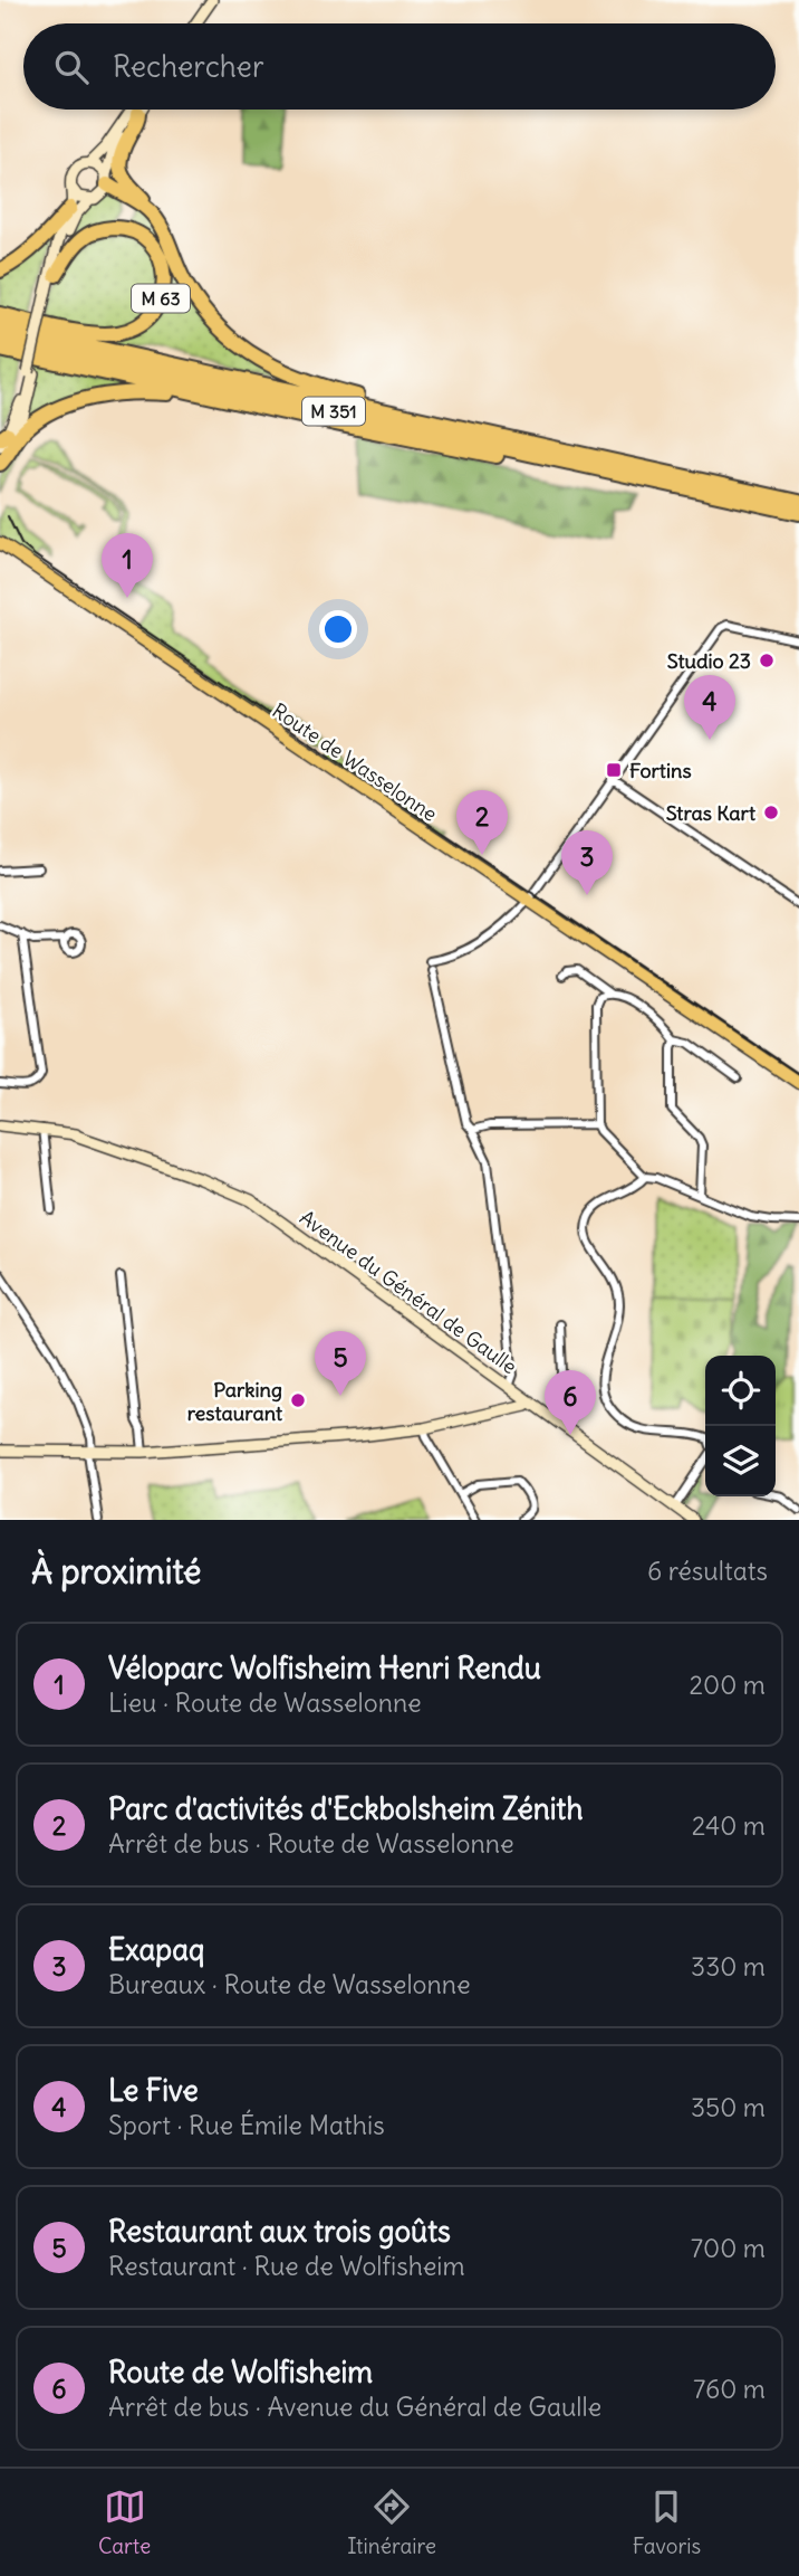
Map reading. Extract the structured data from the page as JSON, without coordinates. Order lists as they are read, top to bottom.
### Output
{
  "streets": {
    "highway": ["M 63", "M 351"],
    "main road": ["Route de Wasselonne", "Avenue du Général de Gaulle"]
  },
  "places": {
    "other": ["Studio 23", "Stras Kart", "Parking restaurant"],
    "transit": ["Fortins"]
  },
  "page": {
    "search": "Rechercher",
    "pins": [
      "1",
      "4",
      "2",
      "3",
      "5",
      "6"
    ],
    "heading": ["À proximité", "6 résultats"],
    "list": [
      {
        "mark": "1",
        "name": "Véloparc Wolfisheim Henri Rendu",
        "note": "Lieu · Route de Wasselonne",
        "value": "200 m"
      },
      {
        "mark": "2",
        "name": "Parc d'activités d'Eckbolsheim Zénith",
        "note": "Arrêt de bus · Route de Wasselonne",
        "value": "240 m"
      },
      {
        "mark": "3",
        "name": "Exapaq",
        "note": "Bureaux · Route de Wasselonne",
        "value": "330 m"
      },
      {
        "mark": "4",
        "name": "Le Five",
        "note": "Sport · Rue Émile Mathis",
        "value": "350 m"
      },
      {
        "mark": "5",
        "name": "Restaurant aux trois goûts",
        "note": "Restaurant · Rue de Wolfisheim",
        "value": "700 m"
      },
      {
        "mark": "6",
        "name": "Route de Wolfisheim",
        "note": "Arrêt de bus · Avenue du Général de Gaulle",
        "value": "760 m"
      }
    ],
    "nav": ["Carte", "Itinéraire", "Favoris"]
  }
}
